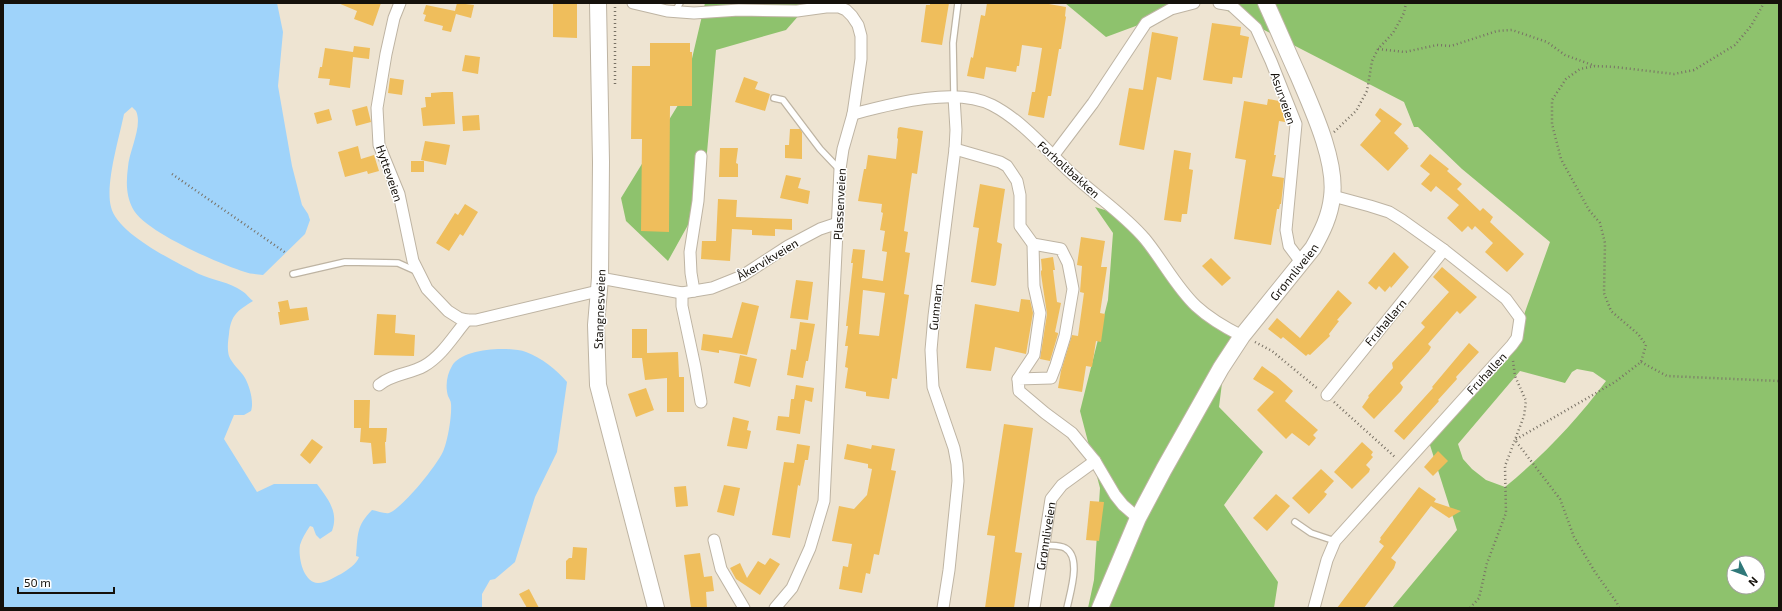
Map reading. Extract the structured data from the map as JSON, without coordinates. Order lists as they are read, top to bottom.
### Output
{
  "streets": {
    "street": [
      "Asurveien",
      "Forholtbakken",
      "Hytteveien",
      "Plassenveien",
      "Åkervikveien",
      "Grønnliveien",
      "Gunnarn",
      "Stangnesveien",
      "Fruhallarn",
      "Fruhallen"
    ]
  },
  "crossings": [
    ["Asurveien", "Grønnliveien"],
    ["Forholtbakken", "Plassenveien"],
    ["Forholtbakken", "Grønnliveien"],
    ["Forholtbakken", "Gunnarn"],
    ["Plassenveien", "Åkervikveien"],
    ["Åkervikveien", "Stangnesveien"],
    ["Grønnliveien", "Fruhallen"],
    ["Fruhallarn", "Fruhallen"]
  ],
  "scale_bar": "50 m",
  "north": "bottom right"
}
